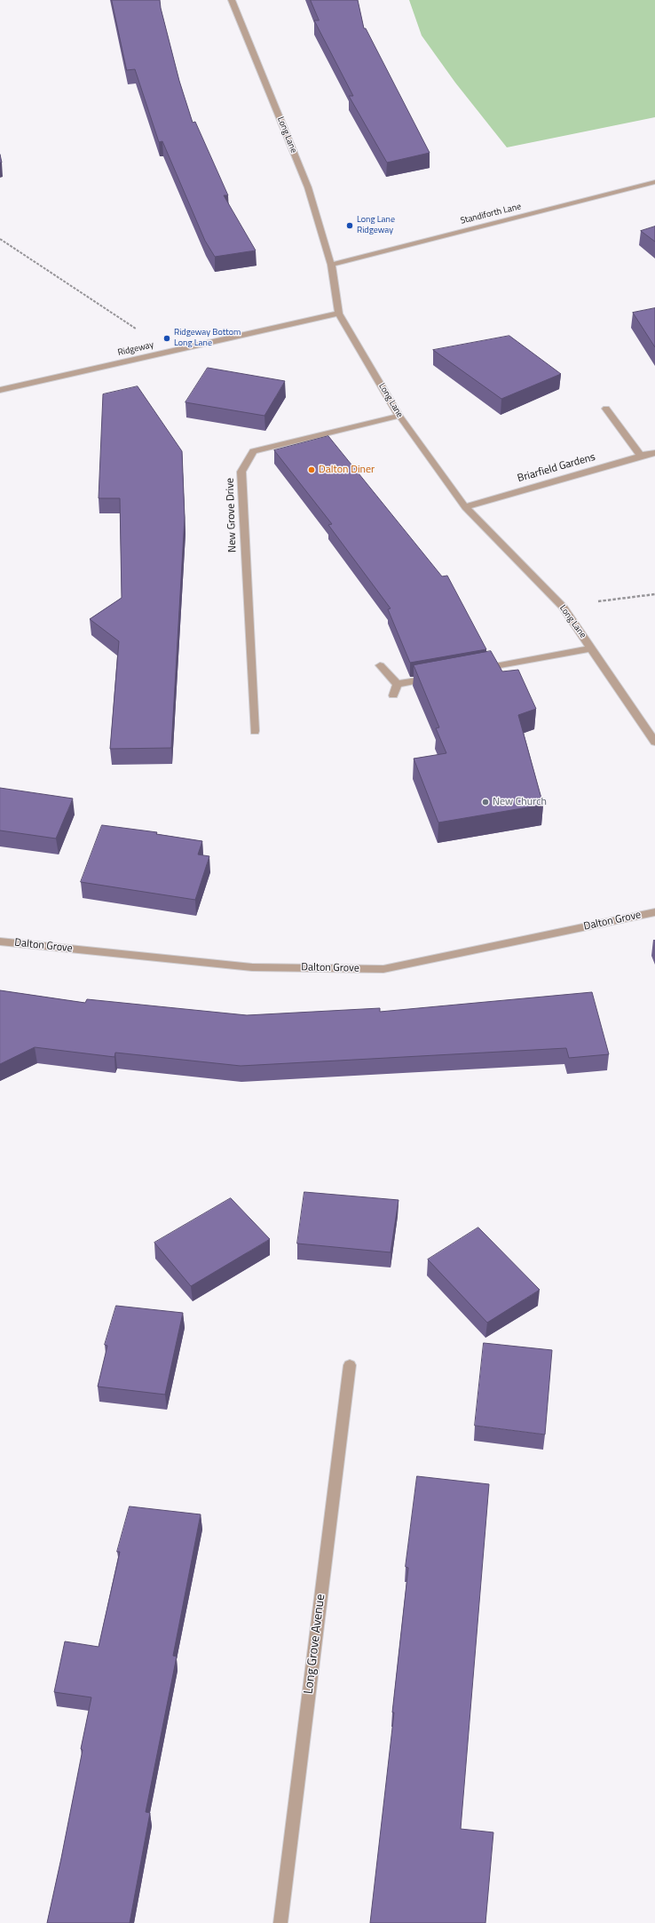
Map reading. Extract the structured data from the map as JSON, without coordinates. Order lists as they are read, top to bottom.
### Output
{
  "streets": {
    "street": [
      "Long Lane",
      "Standiforth Lane",
      "Ridgeway",
      "Briarfield Gardens",
      "New Grove Drive",
      "Dalton Grove",
      "Long Grove Avenue"
    ]
  },
  "crossings": [
    ["Long Lane", "Standiforth Lane"],
    ["Long Lane", "Ridgeway"],
    ["Long Lane", "Briarfield Gardens"],
    ["Long Lane", "New Grove Drive"]
  ],
  "places": [
    "Long Lane Ridgeway",
    "Ridgeway Bottom Long Lane",
    "Dalton Diner",
    "New Church"
  ]
}
